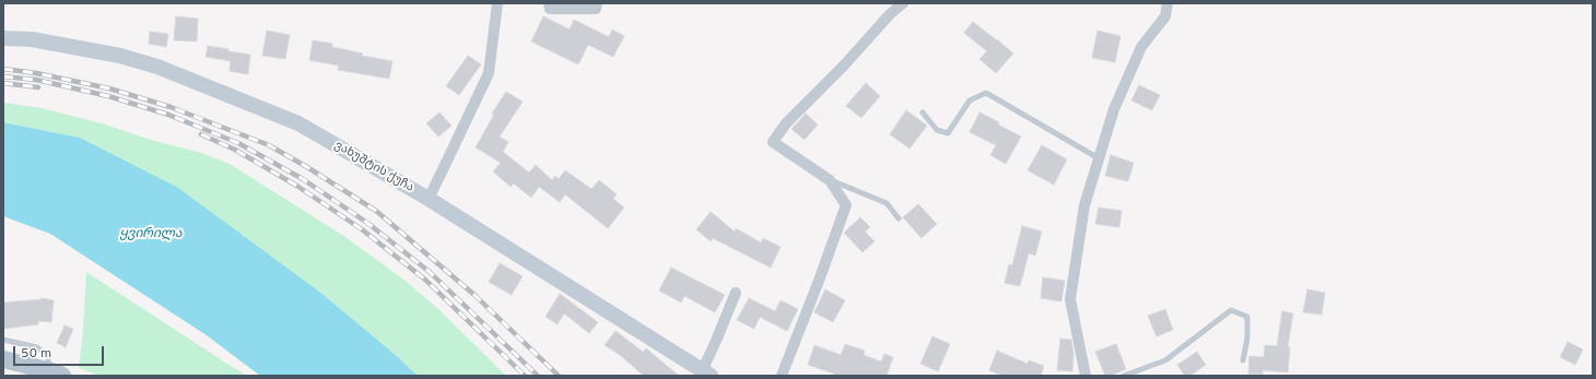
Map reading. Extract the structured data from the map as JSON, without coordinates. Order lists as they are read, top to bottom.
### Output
{
  "streets": {
    "street": ["ვახუშტის ქუჩა"]
  },
  "water": ["ყვირილა"],
  "scale_bar": "50 m"
}
